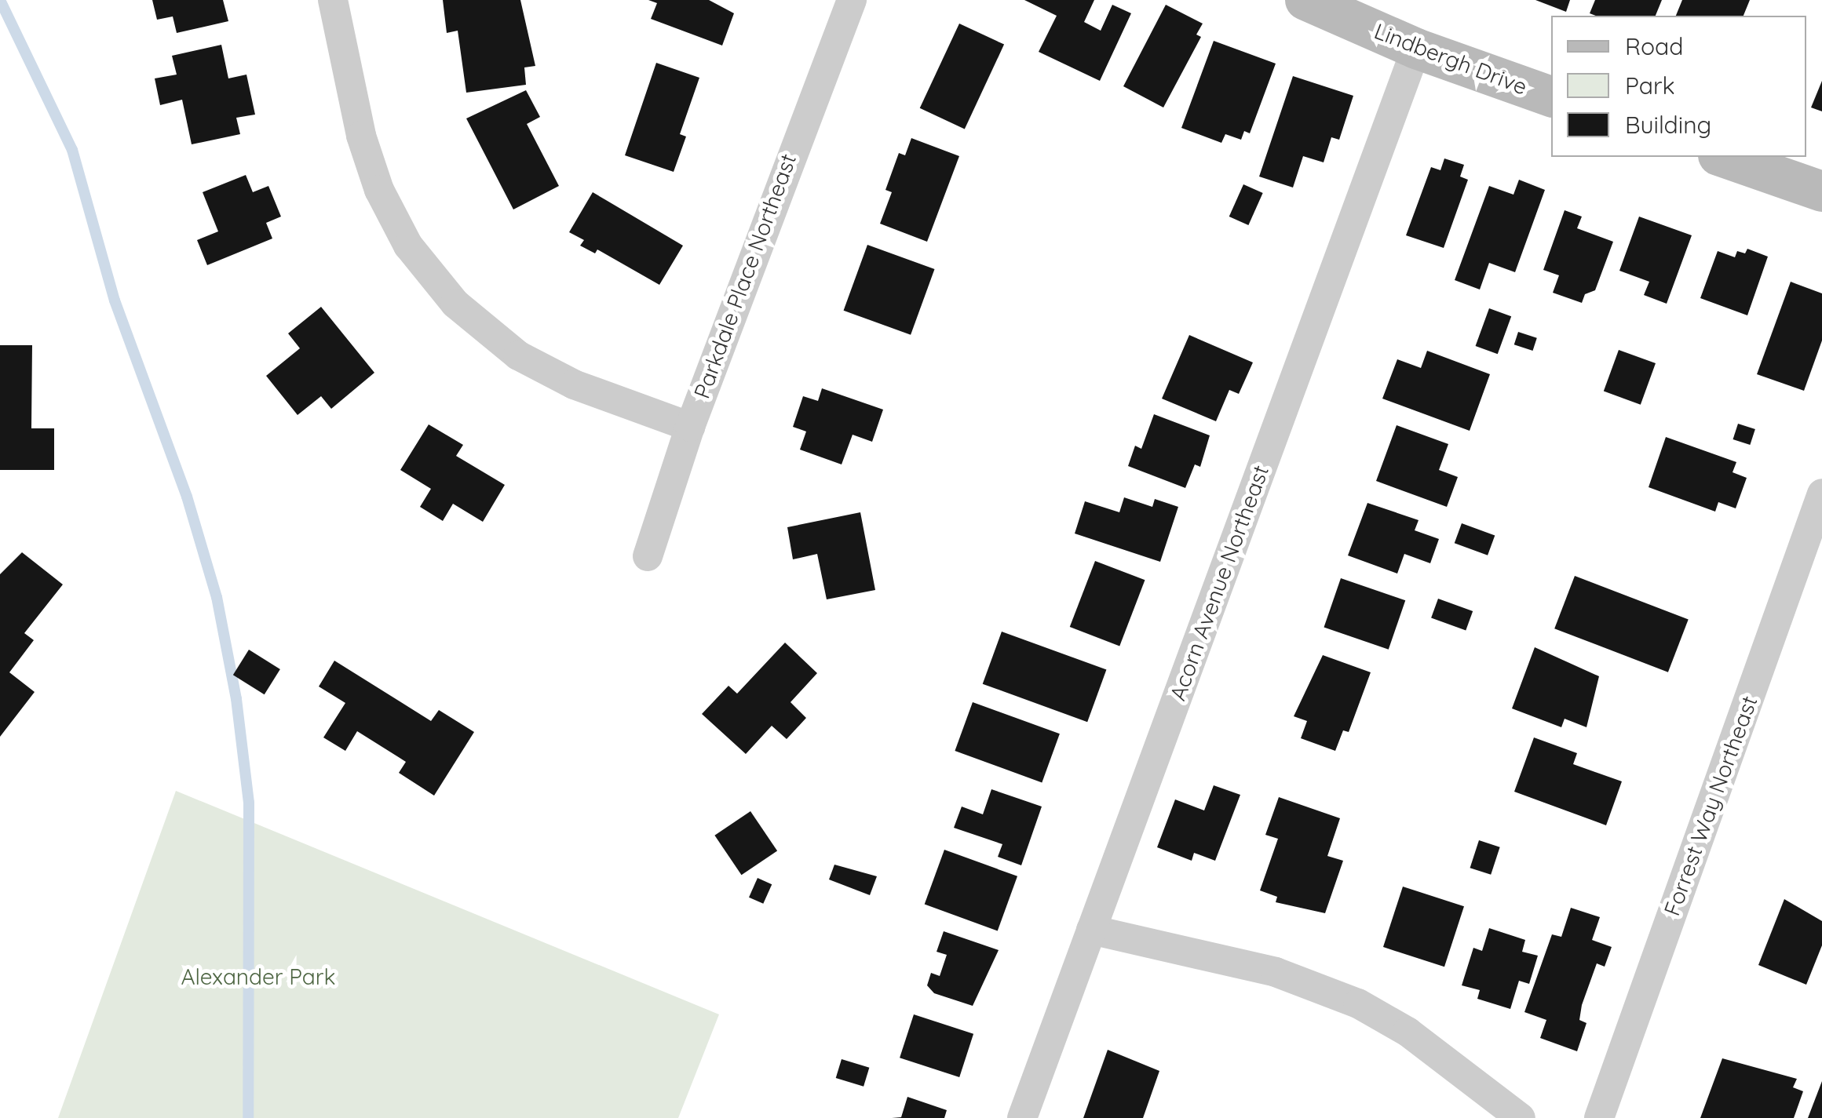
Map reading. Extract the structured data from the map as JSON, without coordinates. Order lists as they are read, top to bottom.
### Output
{
  "streets": {
    "main road": ["Lindbergh Drive"],
    "street": ["Parkdale Place Northeast", "Acorn Avenue Northeast", "Forrest Way Northeast"]
  },
  "crossings": [
    ["Lindbergh Drive", "Acorn Avenue Northeast"]
  ],
  "parks": ["Alexander Park"],
  "legend": ["Road", "Park", "Building"]
}
